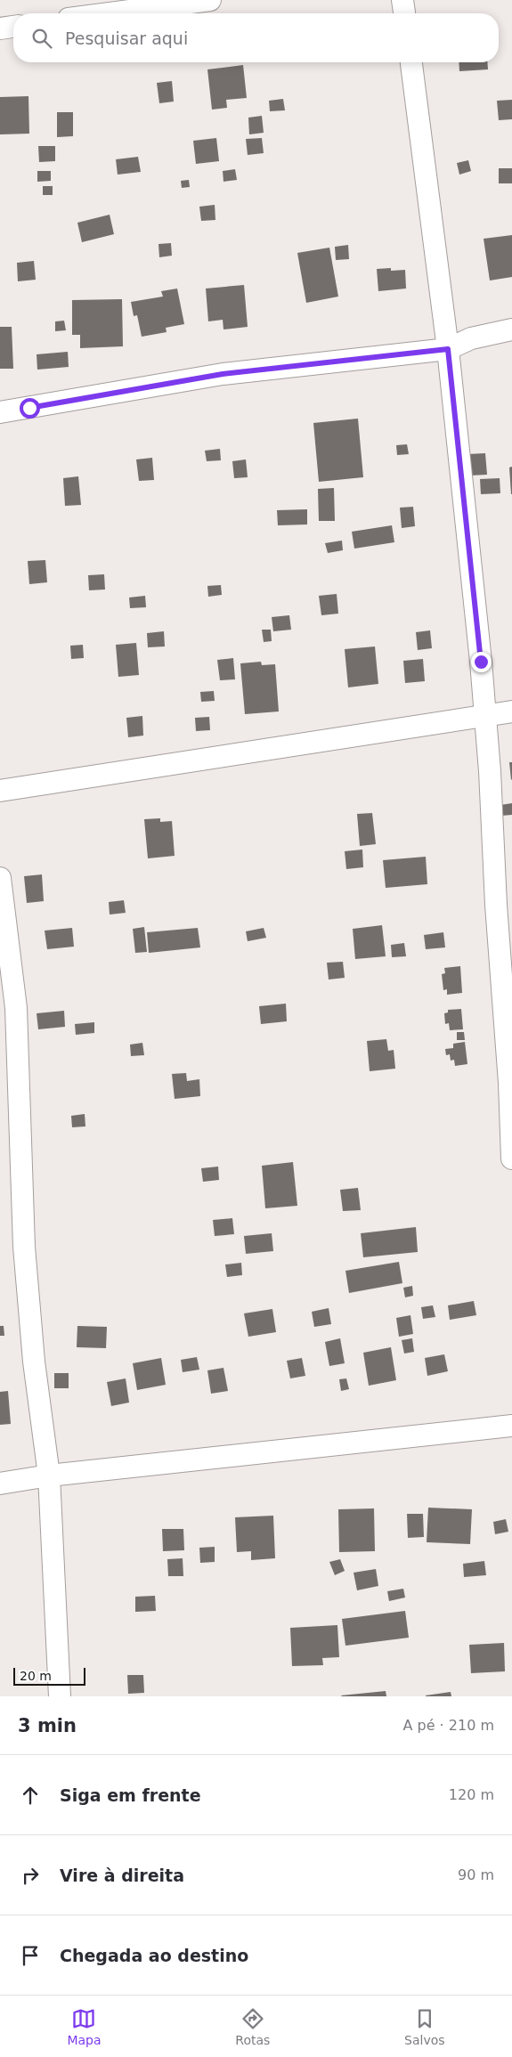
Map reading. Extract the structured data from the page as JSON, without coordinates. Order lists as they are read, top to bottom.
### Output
{
  "scale_bar": "20 m",
  "page": {
    "search": "Pesquisar aqui",
    "scale": "20 m",
    "heading": ["3 min", "A pé · 210 m"],
    "list": [
      ["Siga em frente", "120 m"],
      ["Vire à direita", "90 m"],
      "Chegada ao destino"
    ],
    "nav": ["Mapa", "Rotas", "Salvos"]
  }
}
